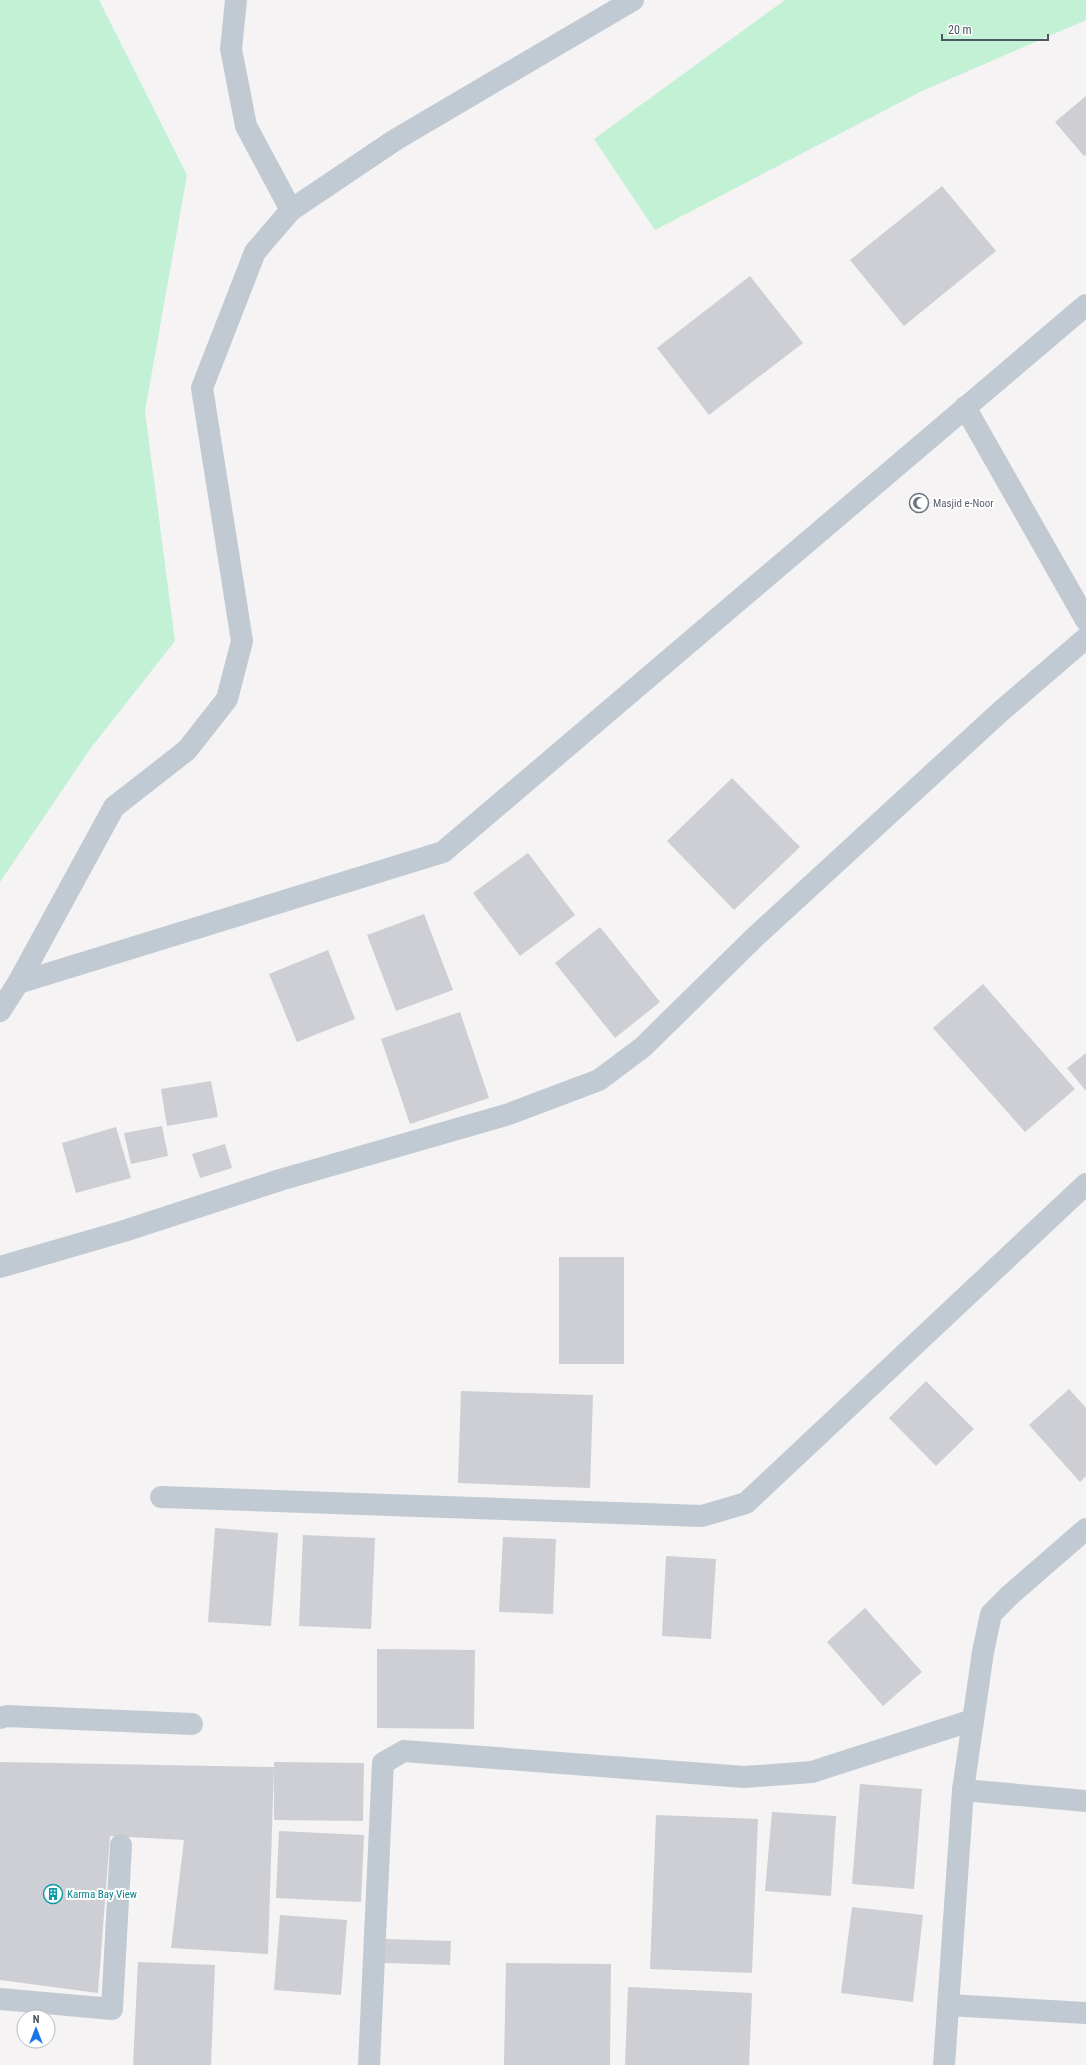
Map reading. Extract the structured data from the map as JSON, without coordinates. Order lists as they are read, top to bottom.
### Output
{
  "places": {
    "mosque": ["Masjid e-Noor"],
    "building": ["Karma Bay View"]
  },
  "scale_bar": "20 m",
  "north": "top"
}
